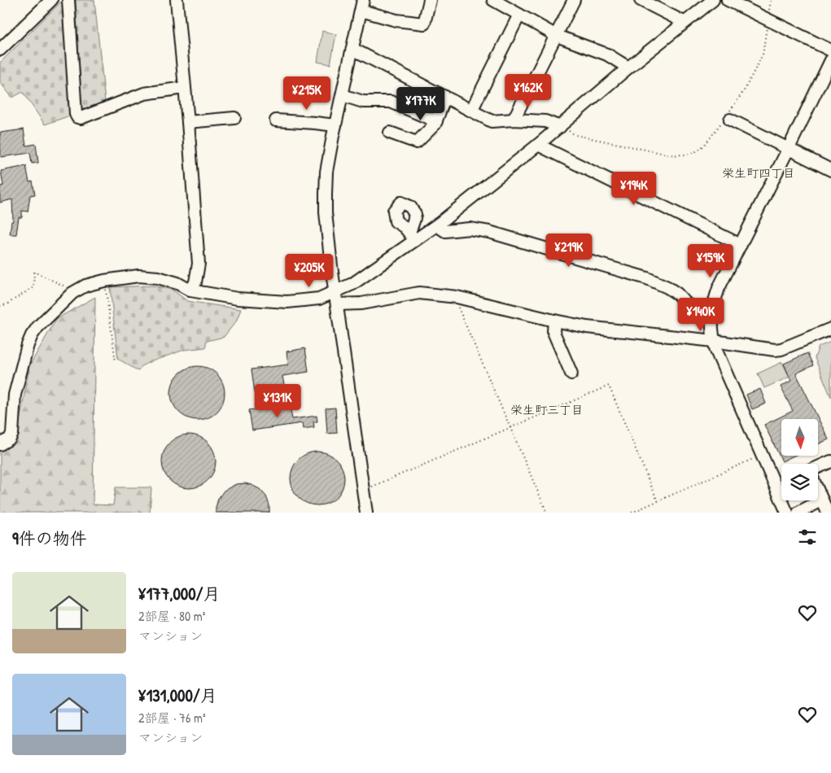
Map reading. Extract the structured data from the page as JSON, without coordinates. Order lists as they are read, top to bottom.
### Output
{
  "districts": ["栄生町四丁目", "栄生町三丁目"],
  "north": "bottom",
  "page": {
    "price": [
      "¥162K",
      "¥215K",
      "¥177K",
      "¥194K",
      "¥219K",
      "¥159K",
      "¥205K",
      "¥140K",
      "¥131K"
    ],
    "heading": "9件の物件",
    "list": [
      {
        "name": "¥177,000/月",
        "note": "2部屋 · 80 m² · マンション"
      },
      {
        "name": "¥131,000/月",
        "note": "2部屋 · 76 m² · マンション"
      }
    ]
  }
}
